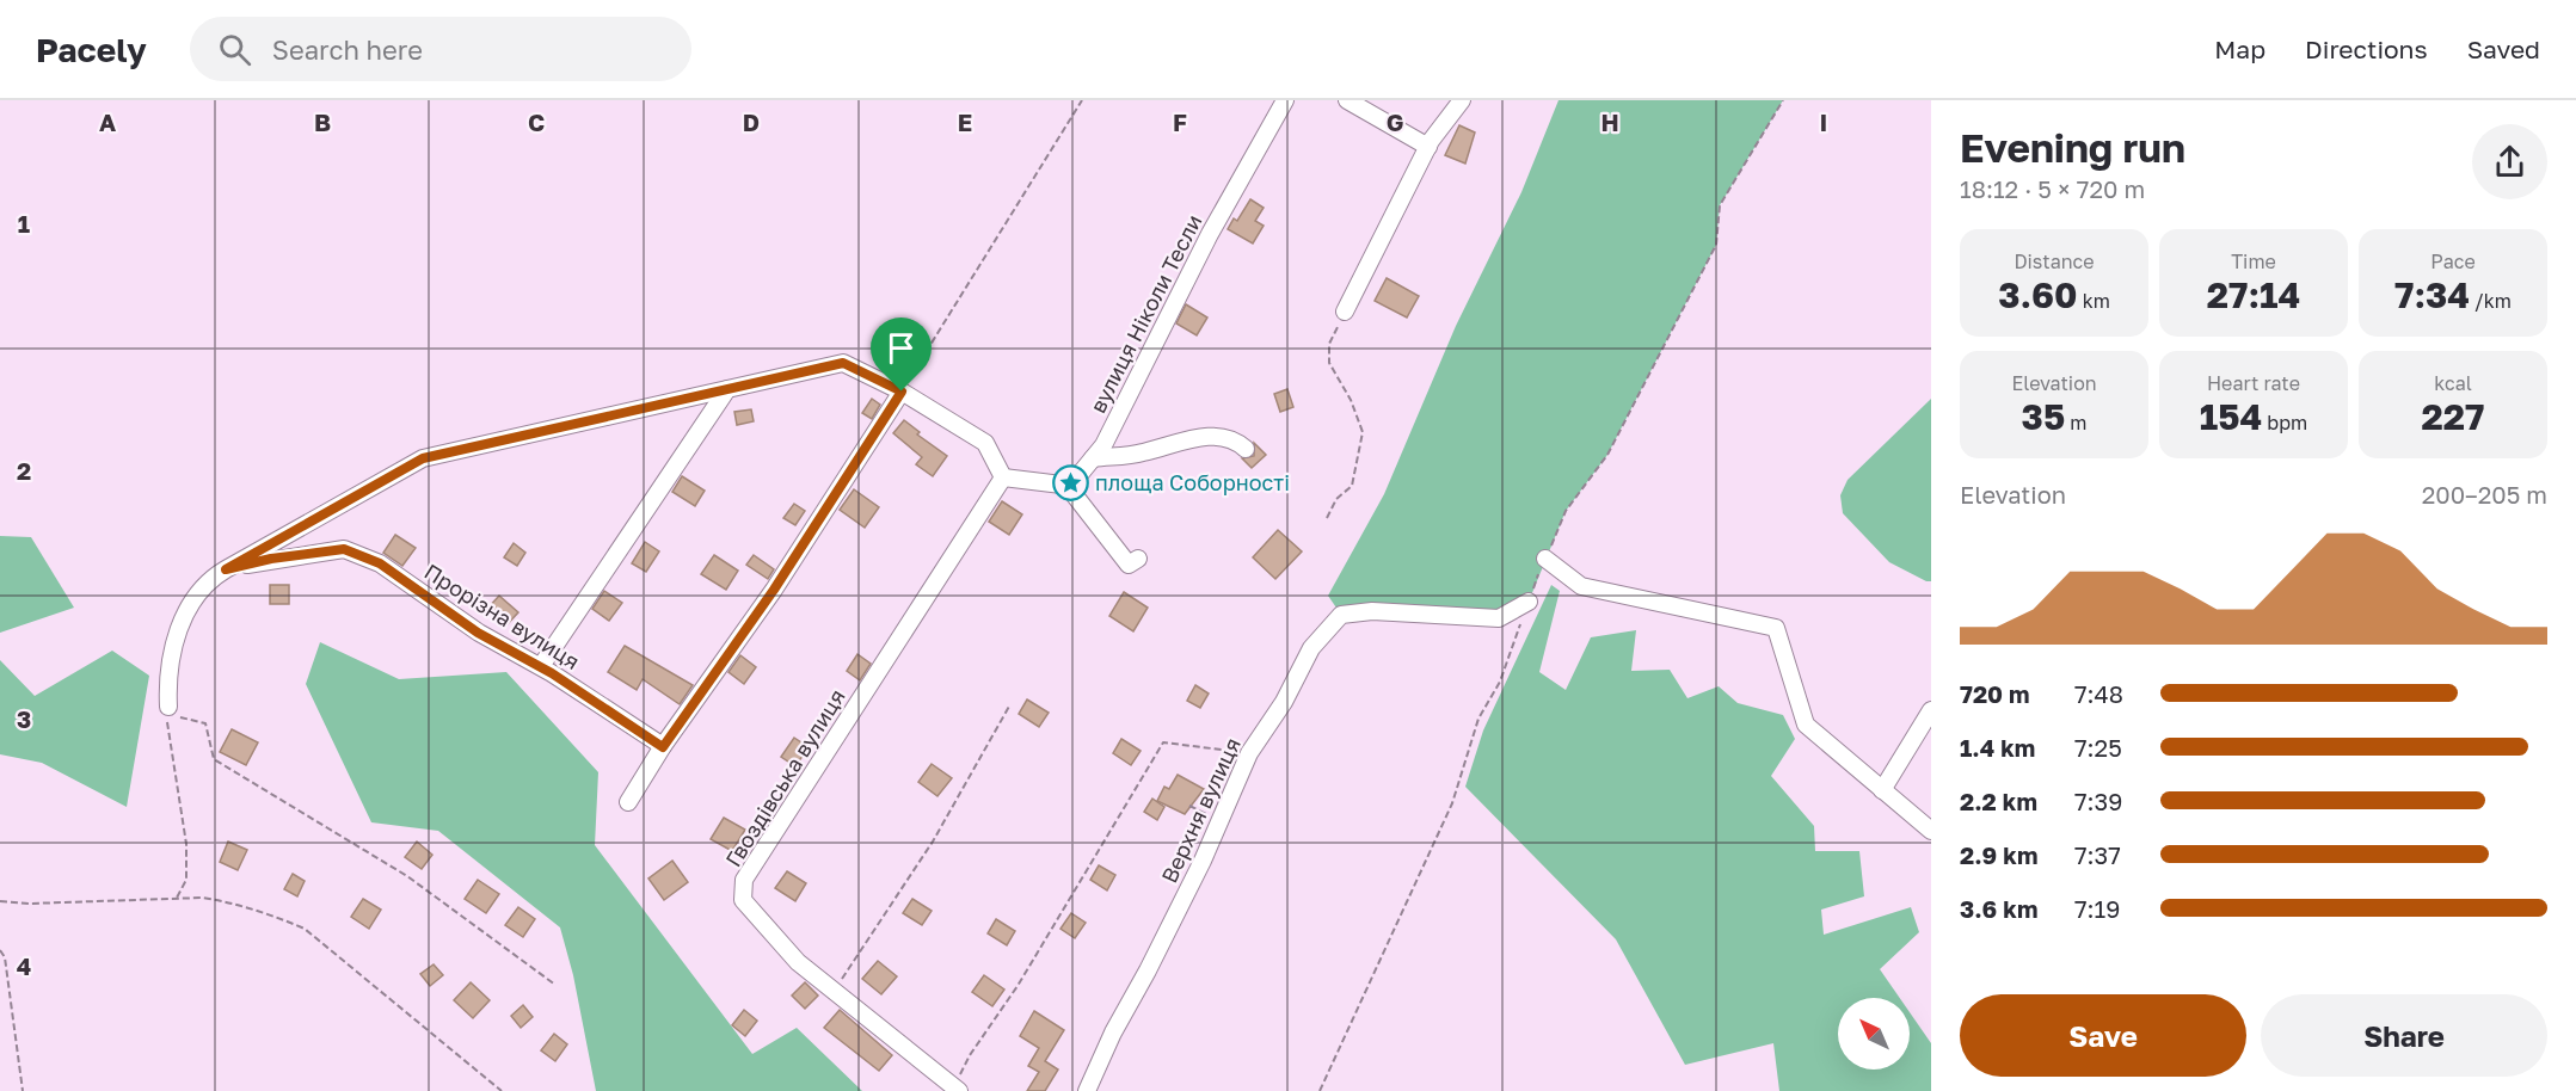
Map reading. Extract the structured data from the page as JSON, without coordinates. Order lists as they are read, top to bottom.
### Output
{
  "streets": {
    "street": [
      "вулиця Ніколи Тесли",
      "Прорізна вулиця",
      "Гвоздівська вулиця",
      "Верхня вулиця"
    ]
  },
  "places": {
    "place": ["площа Соборності"]
  },
  "north": "top left",
  "page": {
    "header": "Pacely",
    "search": "Search here",
    "nav": ["Map", "Directions", "Saved"],
    "heading": ["Evening run", "18:12 · 5 × 720 m"],
    "stats": [
      ["Distance", "3.60 km"],
      ["Time", "27:14"],
      ["Pace", "7:34 /km"],
      ["Elevation", "35 m"],
      ["Heart rate", "154 bpm"],
      ["kcal", "227"]
    ],
    "chart": ["Elevation", "200–205 m"],
    "list": [
      {
        "name": "720 m",
        "note": "7:48"
      },
      {
        "name": "1.4 km",
        "note": "7:25"
      },
      {
        "name": "2.2 km",
        "note": "7:39"
      },
      {
        "name": "2.9 km",
        "note": "7:37"
      },
      {
        "name": "3.6 km",
        "note": "7:19"
      }
    ],
    "buttons": ["Save", "Share"]
  },
  "grid": {
    "columns": [
      "A",
      "B",
      "C",
      "D",
      "E",
      "F",
      "G",
      "H",
      "I"
    ],
    "rows": [
      "1",
      "2",
      "3",
      "4"
    ]
  }
}
